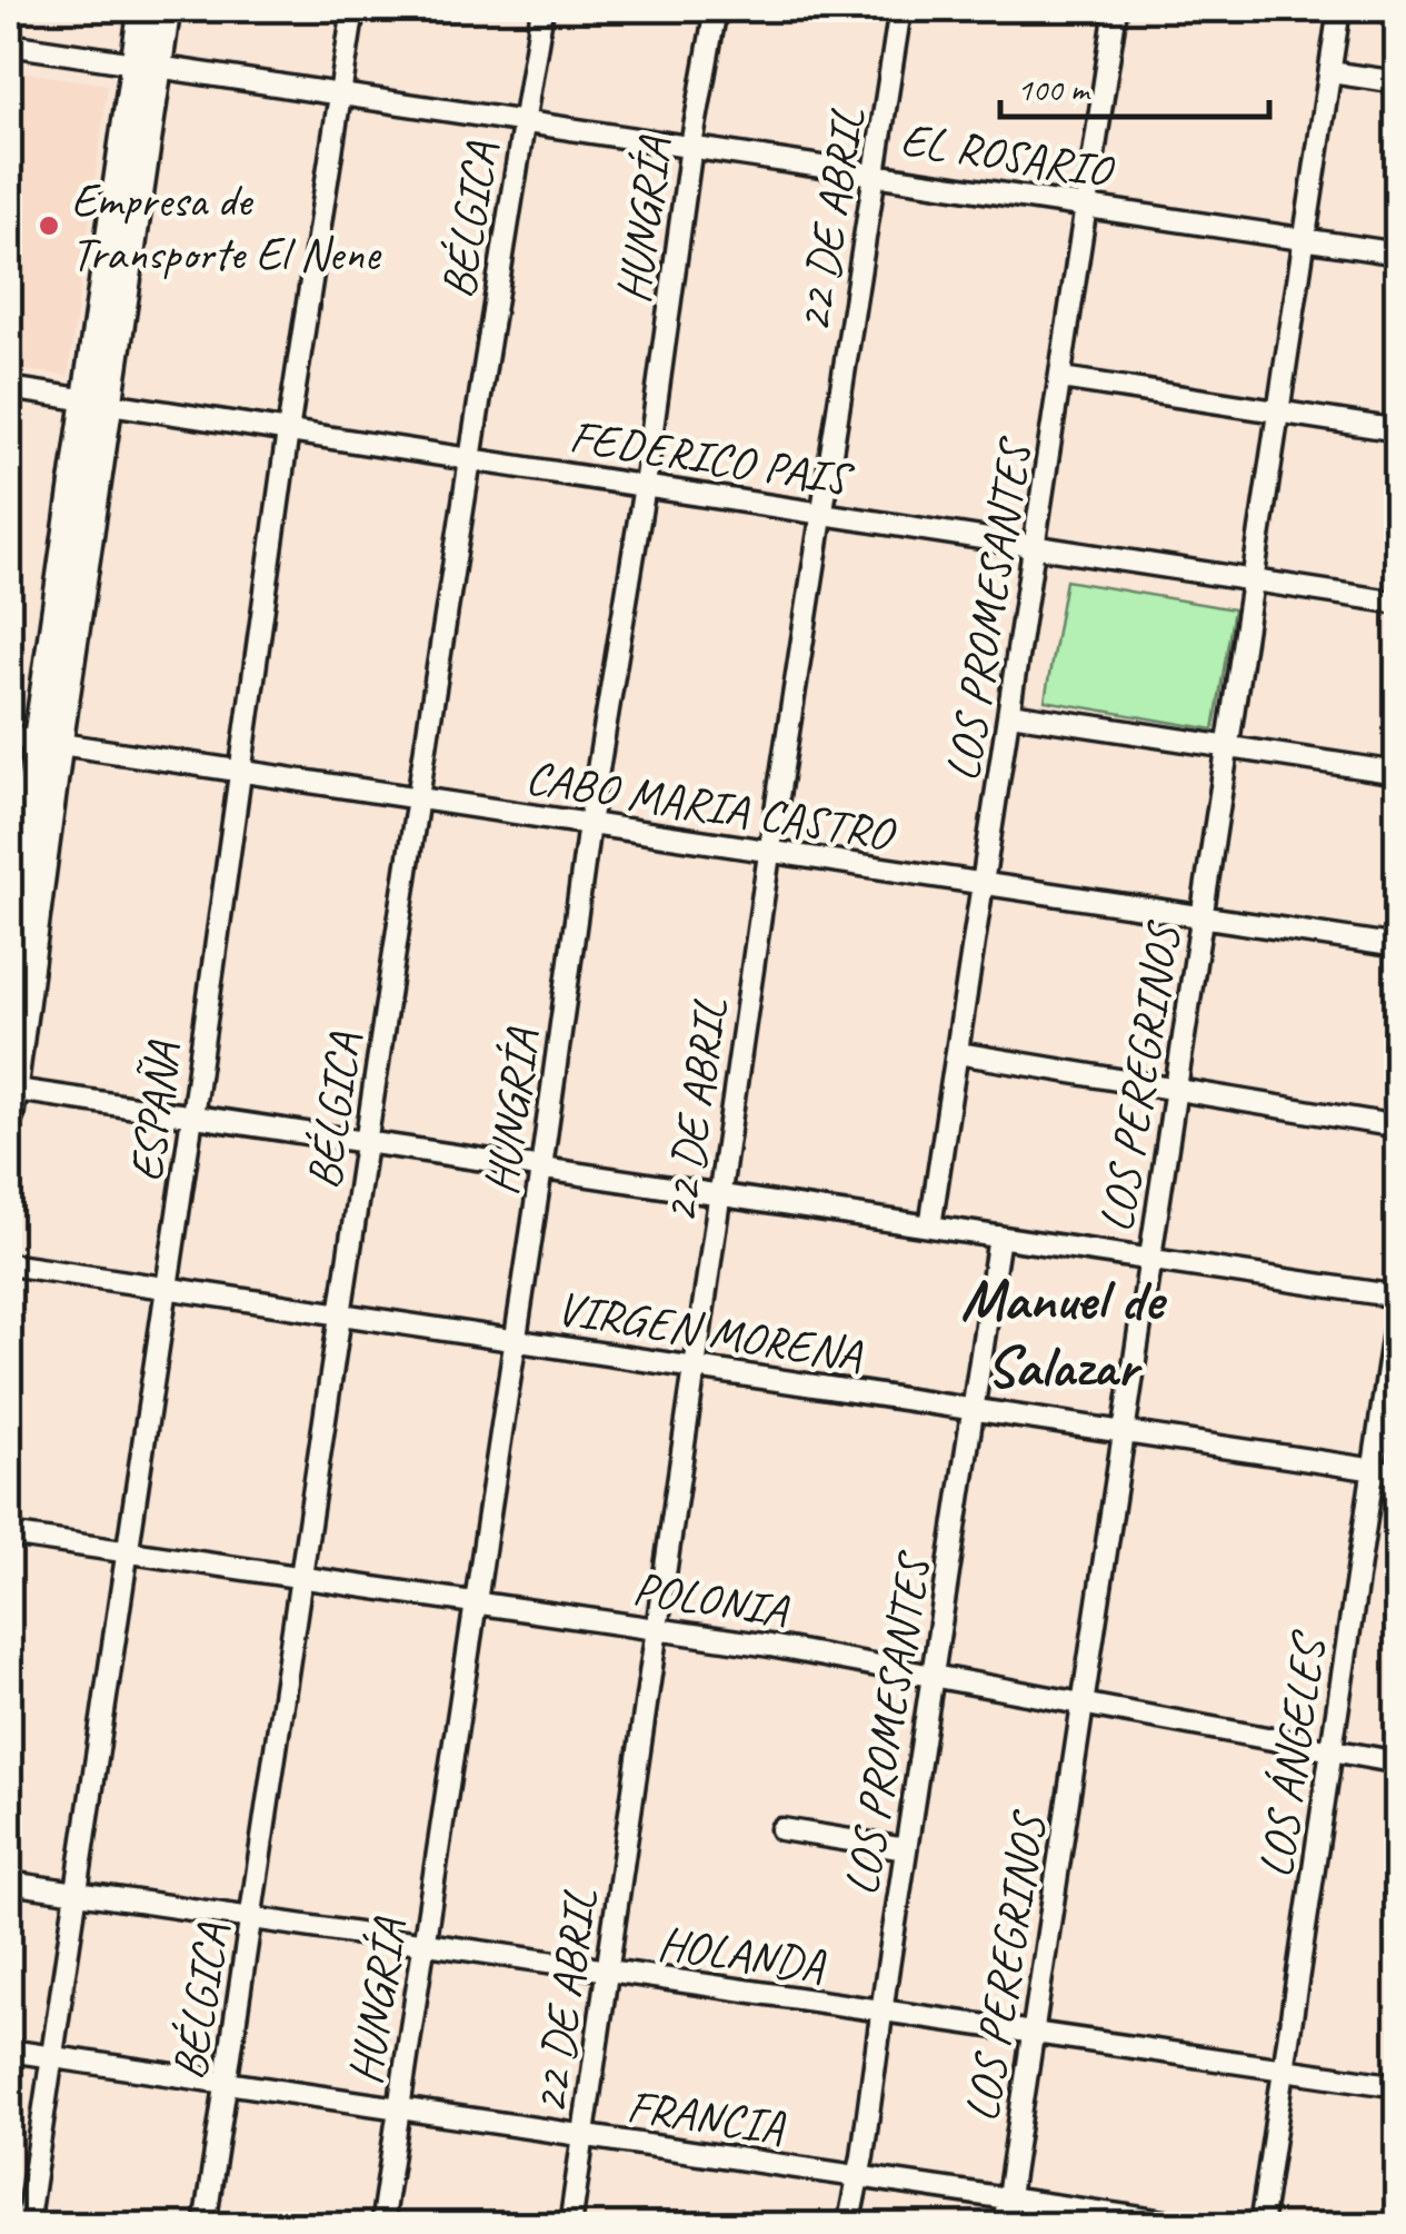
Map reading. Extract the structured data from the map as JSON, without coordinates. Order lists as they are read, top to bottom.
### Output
{
  "streets": {
    "street": [
      "EL ROSARIO",
      "BÉLGICA",
      "HUNGRÍA",
      "22 DE ABRIL",
      "FEDERICO PAIS",
      "LOS PROMESANTES",
      "CABO MARIA CASTRO",
      "LOS PEREGRINOS",
      "ESPAÑA",
      "VIRGEN MORENA",
      "POLONIA",
      "LOS ÁNGELES",
      "HOLANDA",
      "FRANCIA"
    ]
  },
  "crossings": [
    ["EL ROSARIO", "BÉLGICA"],
    ["EL ROSARIO", "HUNGRÍA"],
    ["EL ROSARIO", "22 DE ABRIL"],
    ["EL ROSARIO", "LOS PROMESANTES"],
    ["EL ROSARIO", "LOS PEREGRINOS"],
    ["EL ROSARIO", "ESPAÑA"],
    ["BÉLGICA", "FEDERICO PAIS"],
    ["BÉLGICA", "CABO MARIA CASTRO"],
    ["BÉLGICA", "VIRGEN MORENA"],
    ["BÉLGICA", "POLONIA"],
    ["BÉLGICA", "HOLANDA"],
    ["BÉLGICA", "FRANCIA"],
    ["HUNGRÍA", "FEDERICO PAIS"],
    ["HUNGRÍA", "CABO MARIA CASTRO"],
    ["HUNGRÍA", "VIRGEN MORENA"],
    ["HUNGRÍA", "POLONIA"],
    ["HUNGRÍA", "HOLANDA"],
    ["HUNGRÍA", "FRANCIA"],
    ["22 DE ABRIL", "FEDERICO PAIS"],
    ["22 DE ABRIL", "CABO MARIA CASTRO"],
    ["22 DE ABRIL", "VIRGEN MORENA"],
    ["22 DE ABRIL", "POLONIA"],
    ["22 DE ABRIL", "HOLANDA"],
    ["22 DE ABRIL", "FRANCIA"],
    ["FEDERICO PAIS", "LOS PROMESANTES"],
    ["FEDERICO PAIS", "LOS PEREGRINOS"],
    ["FEDERICO PAIS", "ESPAÑA"],
    ["LOS PROMESANTES", "CABO MARIA CASTRO"],
    ["LOS PROMESANTES", "VIRGEN MORENA"],
    ["LOS PROMESANTES", "POLONIA"],
    ["LOS PROMESANTES", "HOLANDA"],
    ["LOS PROMESANTES", "FRANCIA"],
    ["CABO MARIA CASTRO", "LOS PEREGRINOS"],
    ["CABO MARIA CASTRO", "ESPAÑA"],
    ["LOS PEREGRINOS", "VIRGEN MORENA"],
    ["LOS PEREGRINOS", "POLONIA"],
    ["LOS PEREGRINOS", "HOLANDA"],
    ["LOS PEREGRINOS", "FRANCIA"],
    ["ESPAÑA", "VIRGEN MORENA"],
    ["ESPAÑA", "POLONIA"],
    ["ESPAÑA", "HOLANDA"],
    ["ESPAÑA", "FRANCIA"],
    ["VIRGEN MORENA", "LOS ÁNGELES"],
    ["POLONIA", "LOS ÁNGELES"],
    ["LOS ÁNGELES", "HOLANDA"]
  ],
  "districts": ["Manuel de Salazar"],
  "places": ["Empresa de Transporte El Nene"],
  "scale_bar": "100 m"
}
